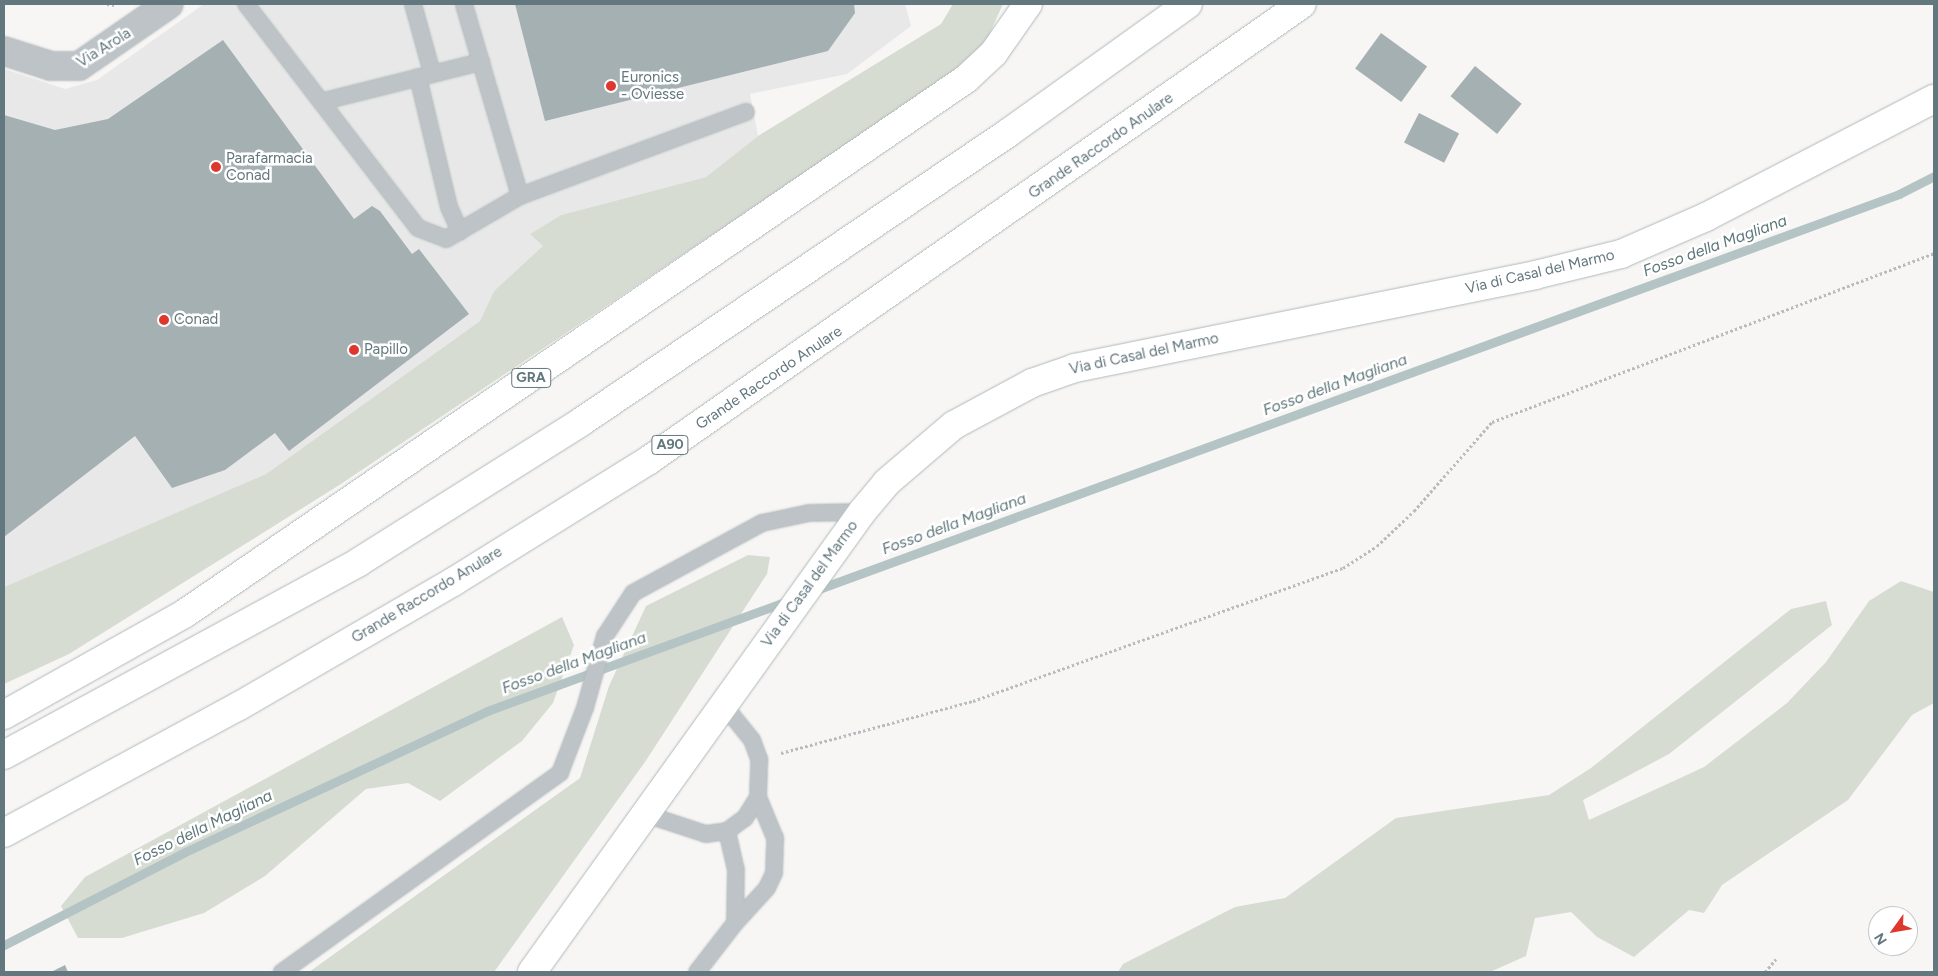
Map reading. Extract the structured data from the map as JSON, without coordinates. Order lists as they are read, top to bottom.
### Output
{
  "streets": {
    "main road": [
      "Grande Raccordo Anulare",
      "Via di Casal del Marmo",
      "GRA",
      "A90"
    ],
    "street": ["Via Arola"]
  },
  "water": ["Fosso della Magliana"],
  "places": [
    "Euronics - Oviesse",
    "Parafarmacia Conad",
    "Conad",
    "Papillo"
  ],
  "north": "bottom left"
}
